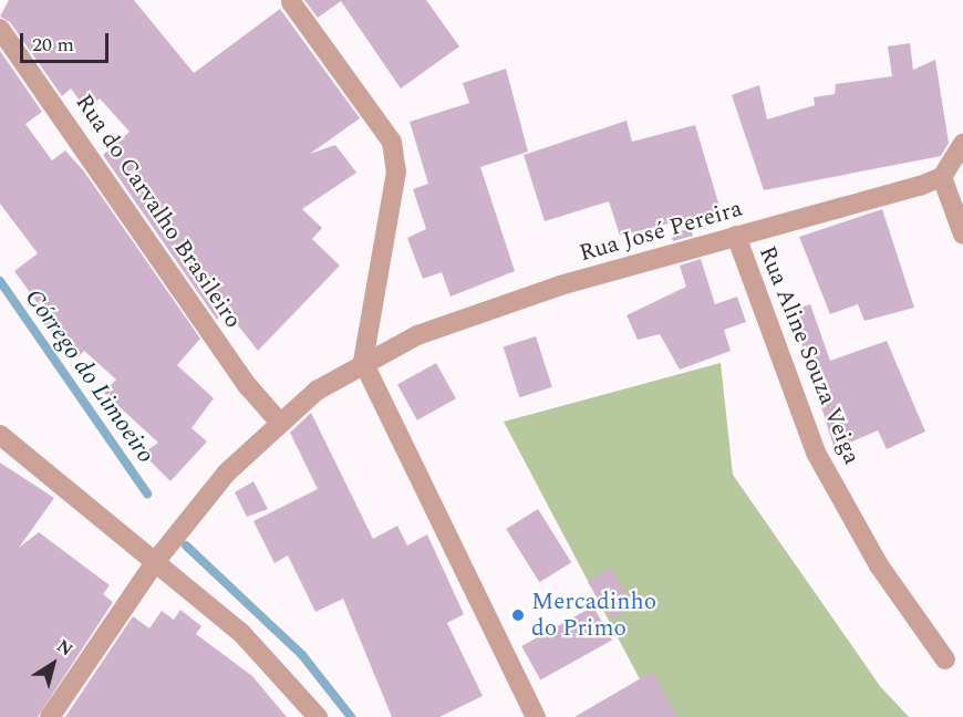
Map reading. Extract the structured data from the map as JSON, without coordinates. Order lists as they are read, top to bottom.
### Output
{
  "streets": {
    "street": ["Rua do Carvalho Brasileiro", "Rua José Pereira", "Rua Aline Souza Veiga"]
  },
  "crossings": [
    ["Rua do Carvalho Brasileiro", "Rua José Pereira"],
    ["Rua José Pereira", "Rua Aline Souza Veiga"]
  ],
  "water": ["Córrego do Limoeiro"],
  "places": ["Mercadinho do Primo"],
  "scale_bar": "20 m",
  "north": "top right"
}
